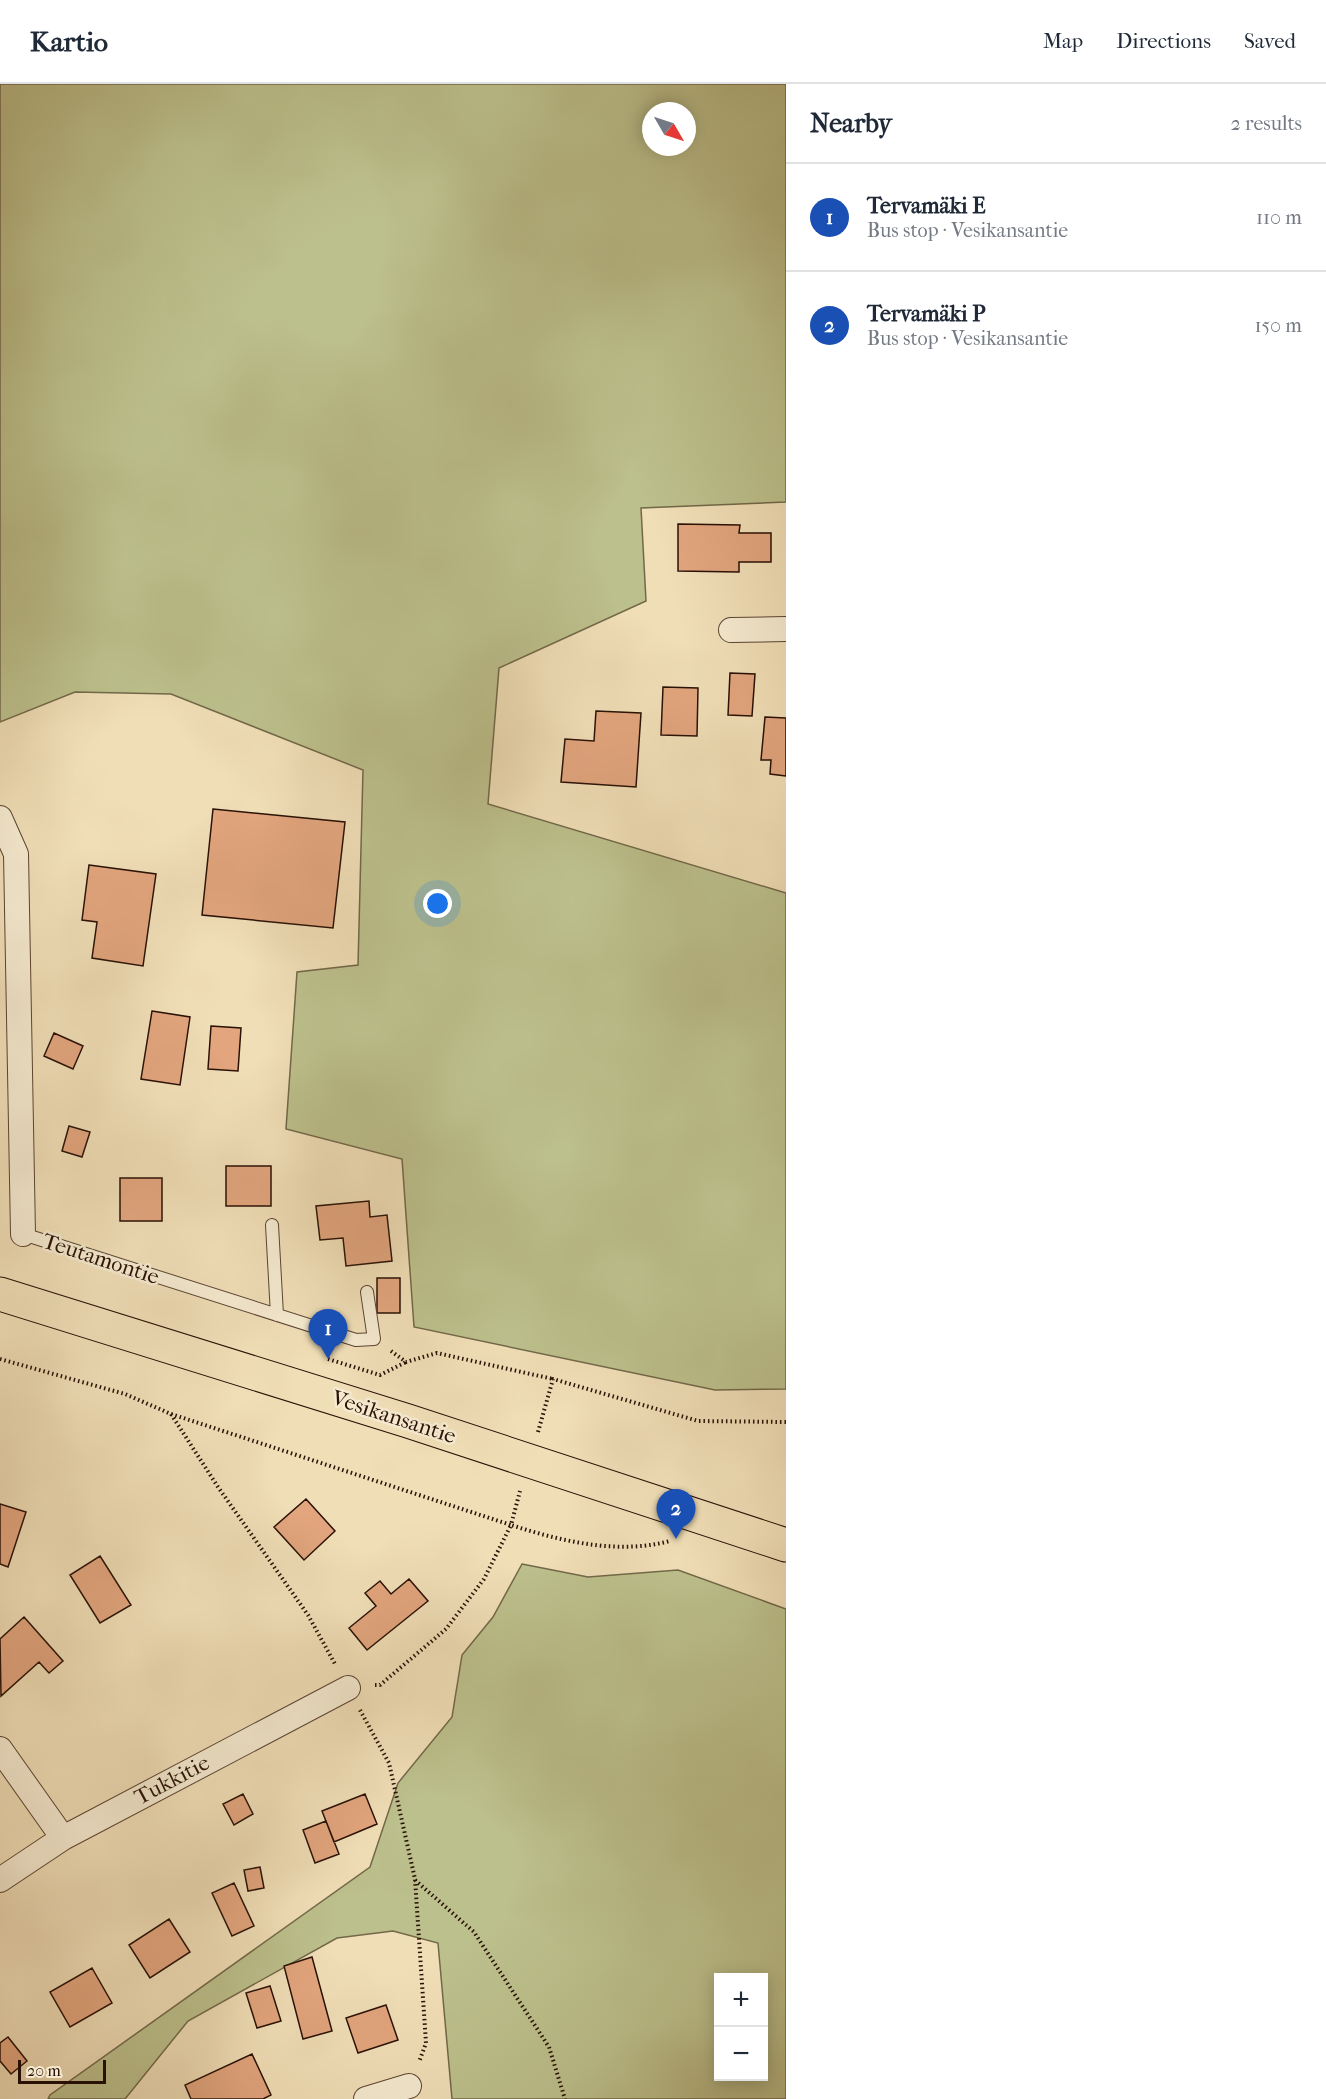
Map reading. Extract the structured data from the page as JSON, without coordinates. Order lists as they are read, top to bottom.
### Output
{
  "streets": {
    "highway": ["Vesikansantie"],
    "street": ["Teutamontie", "Tukkitie"]
  },
  "scale_bar": "20 m",
  "north": "bottom right",
  "page": {
    "header": "Kartio",
    "nav": ["Map", "Directions", "Saved"],
    "heading": ["Nearby", "2 results"],
    "list": [
      {
        "mark": "1",
        "name": "Tervamäki E",
        "note": "Bus stop · Vesikansantie",
        "value": "110 m"
      },
      {
        "mark": "2",
        "name": "Tervamäki P",
        "note": "Bus stop · Vesikansantie",
        "value": "150 m"
      }
    ],
    "pins": ["1", "2"],
    "map_buttons": ["+", "−"],
    "scale": "20 m"
  }
}
